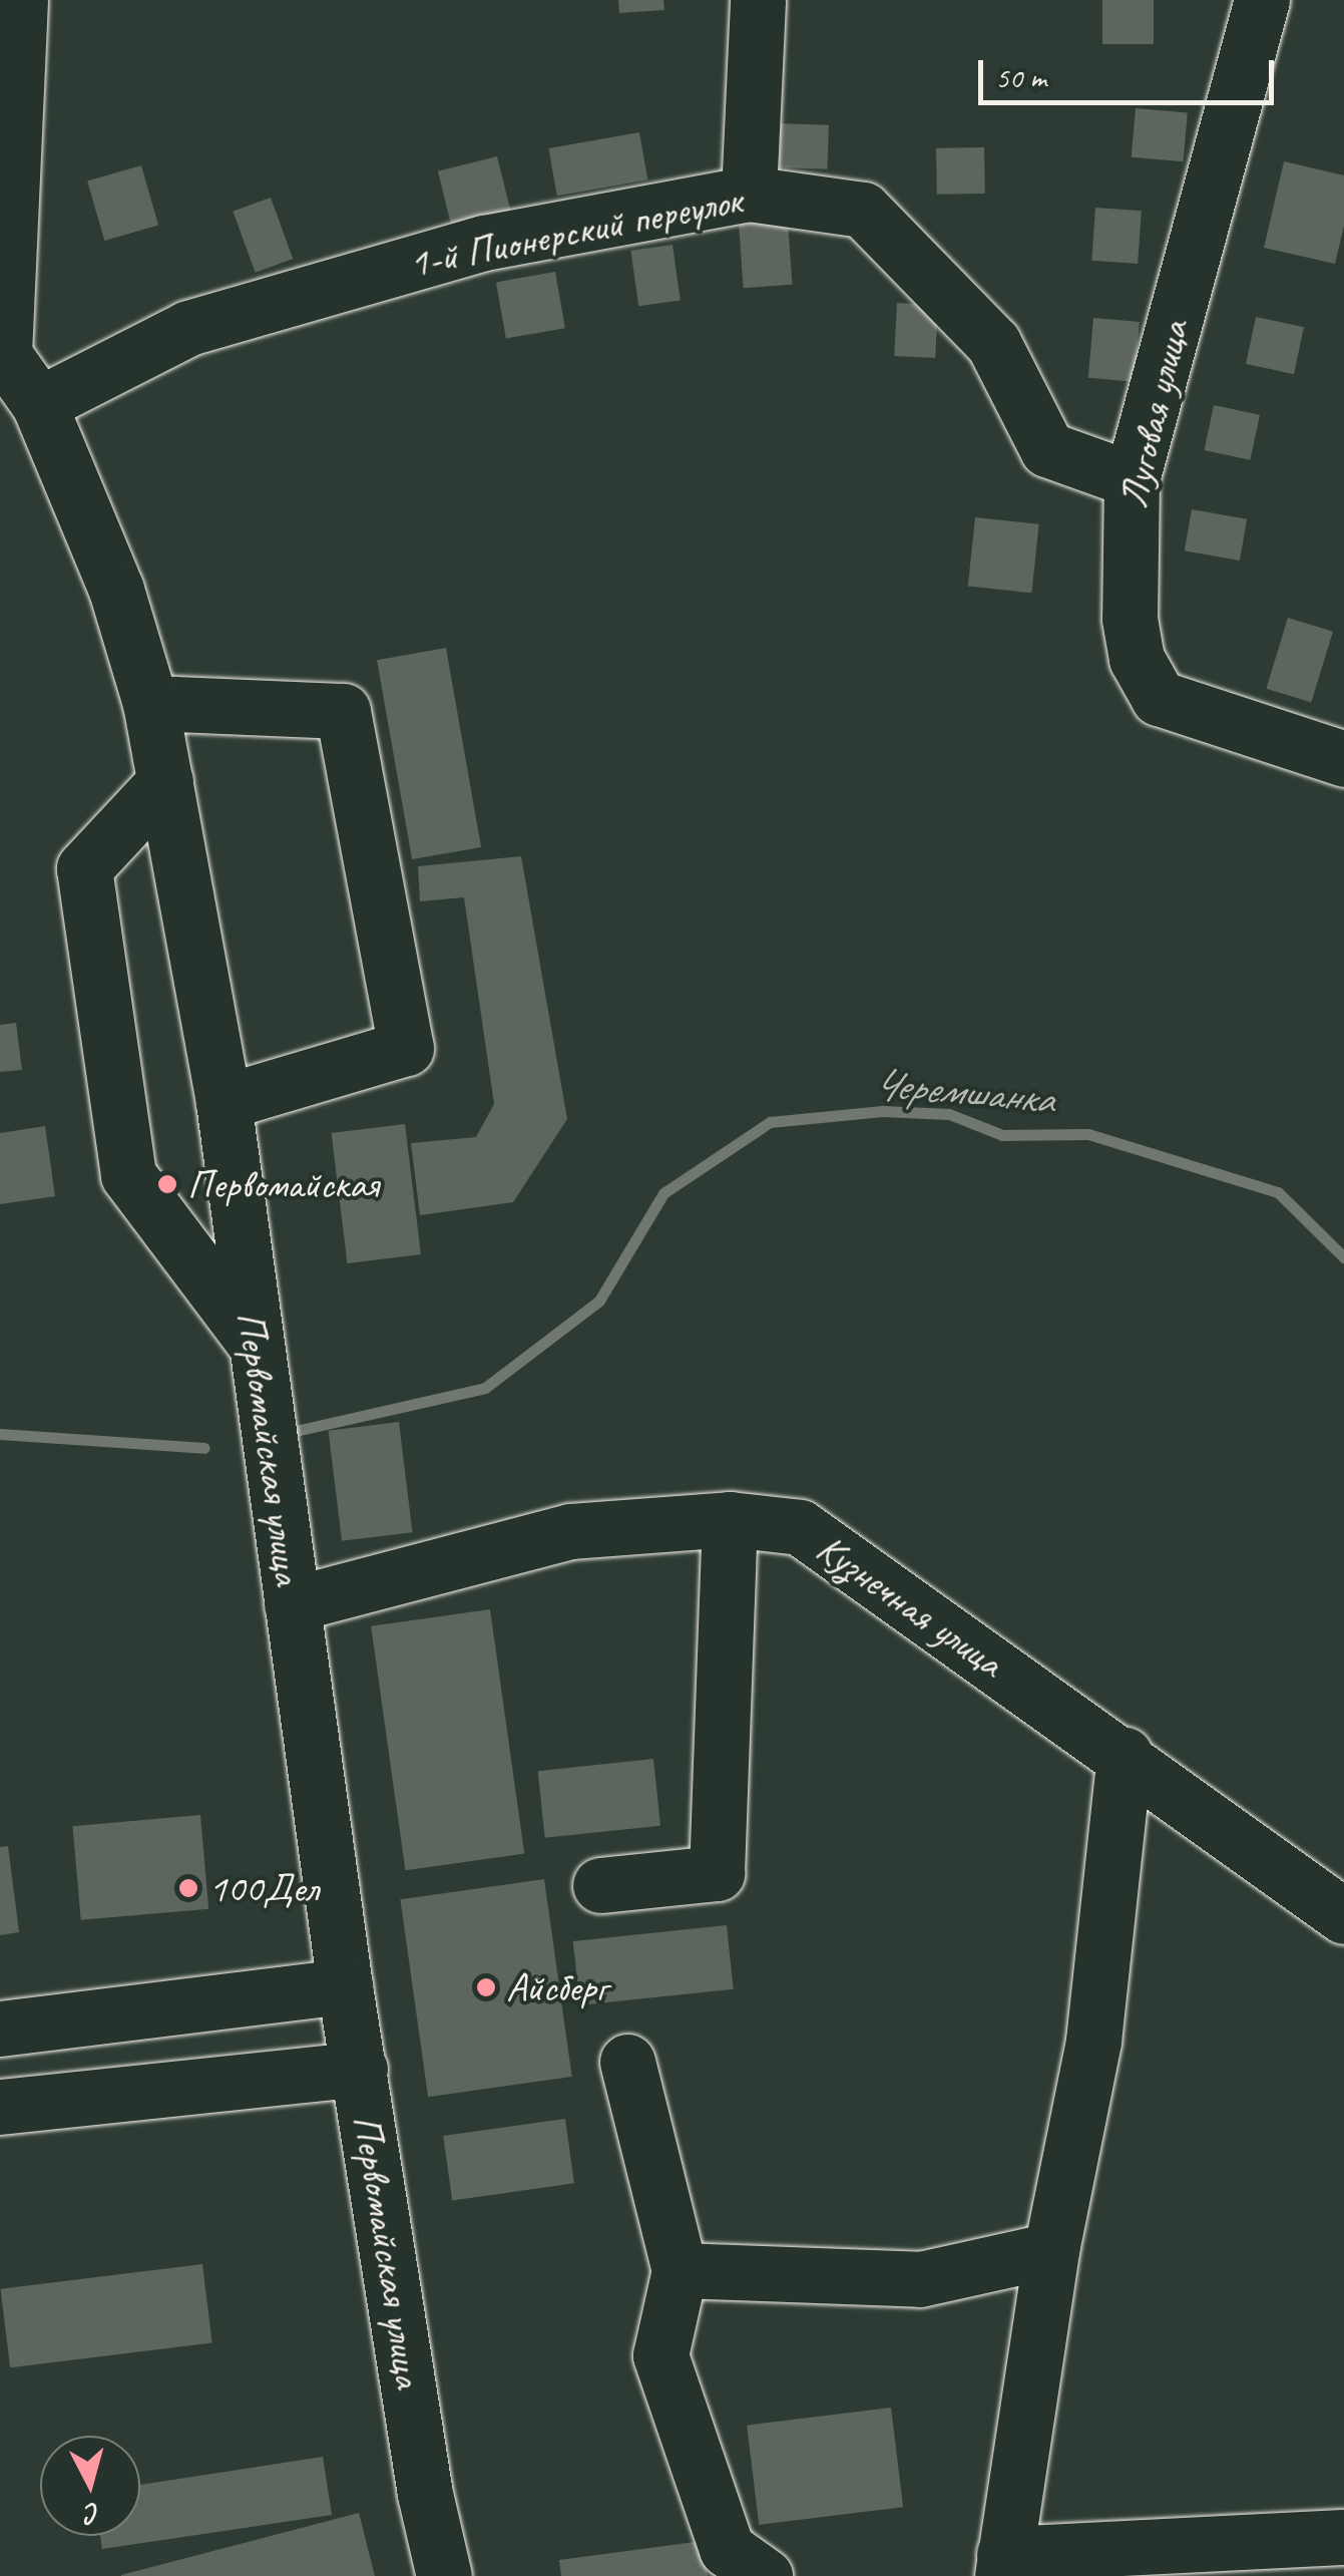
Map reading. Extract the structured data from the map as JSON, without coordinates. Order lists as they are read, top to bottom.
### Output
{
  "streets": {
    "street": [
      "1-й Пионерский переулок",
      "Луговая улица",
      "Первомайская улица",
      "Кузнечная улица"
    ]
  },
  "crossings": [
    ["1-й Пионерский переулок", "Луговая улица"],
    ["1-й Пионерский переулок", "Первомайская улица"],
    ["Первомайская улица", "Кузнечная улица"]
  ],
  "water": ["Черемшанка"],
  "places": ["Первомайская", "100Дел", "Айсберг"],
  "scale_bar": "50 m",
  "north": "bottom"
}
